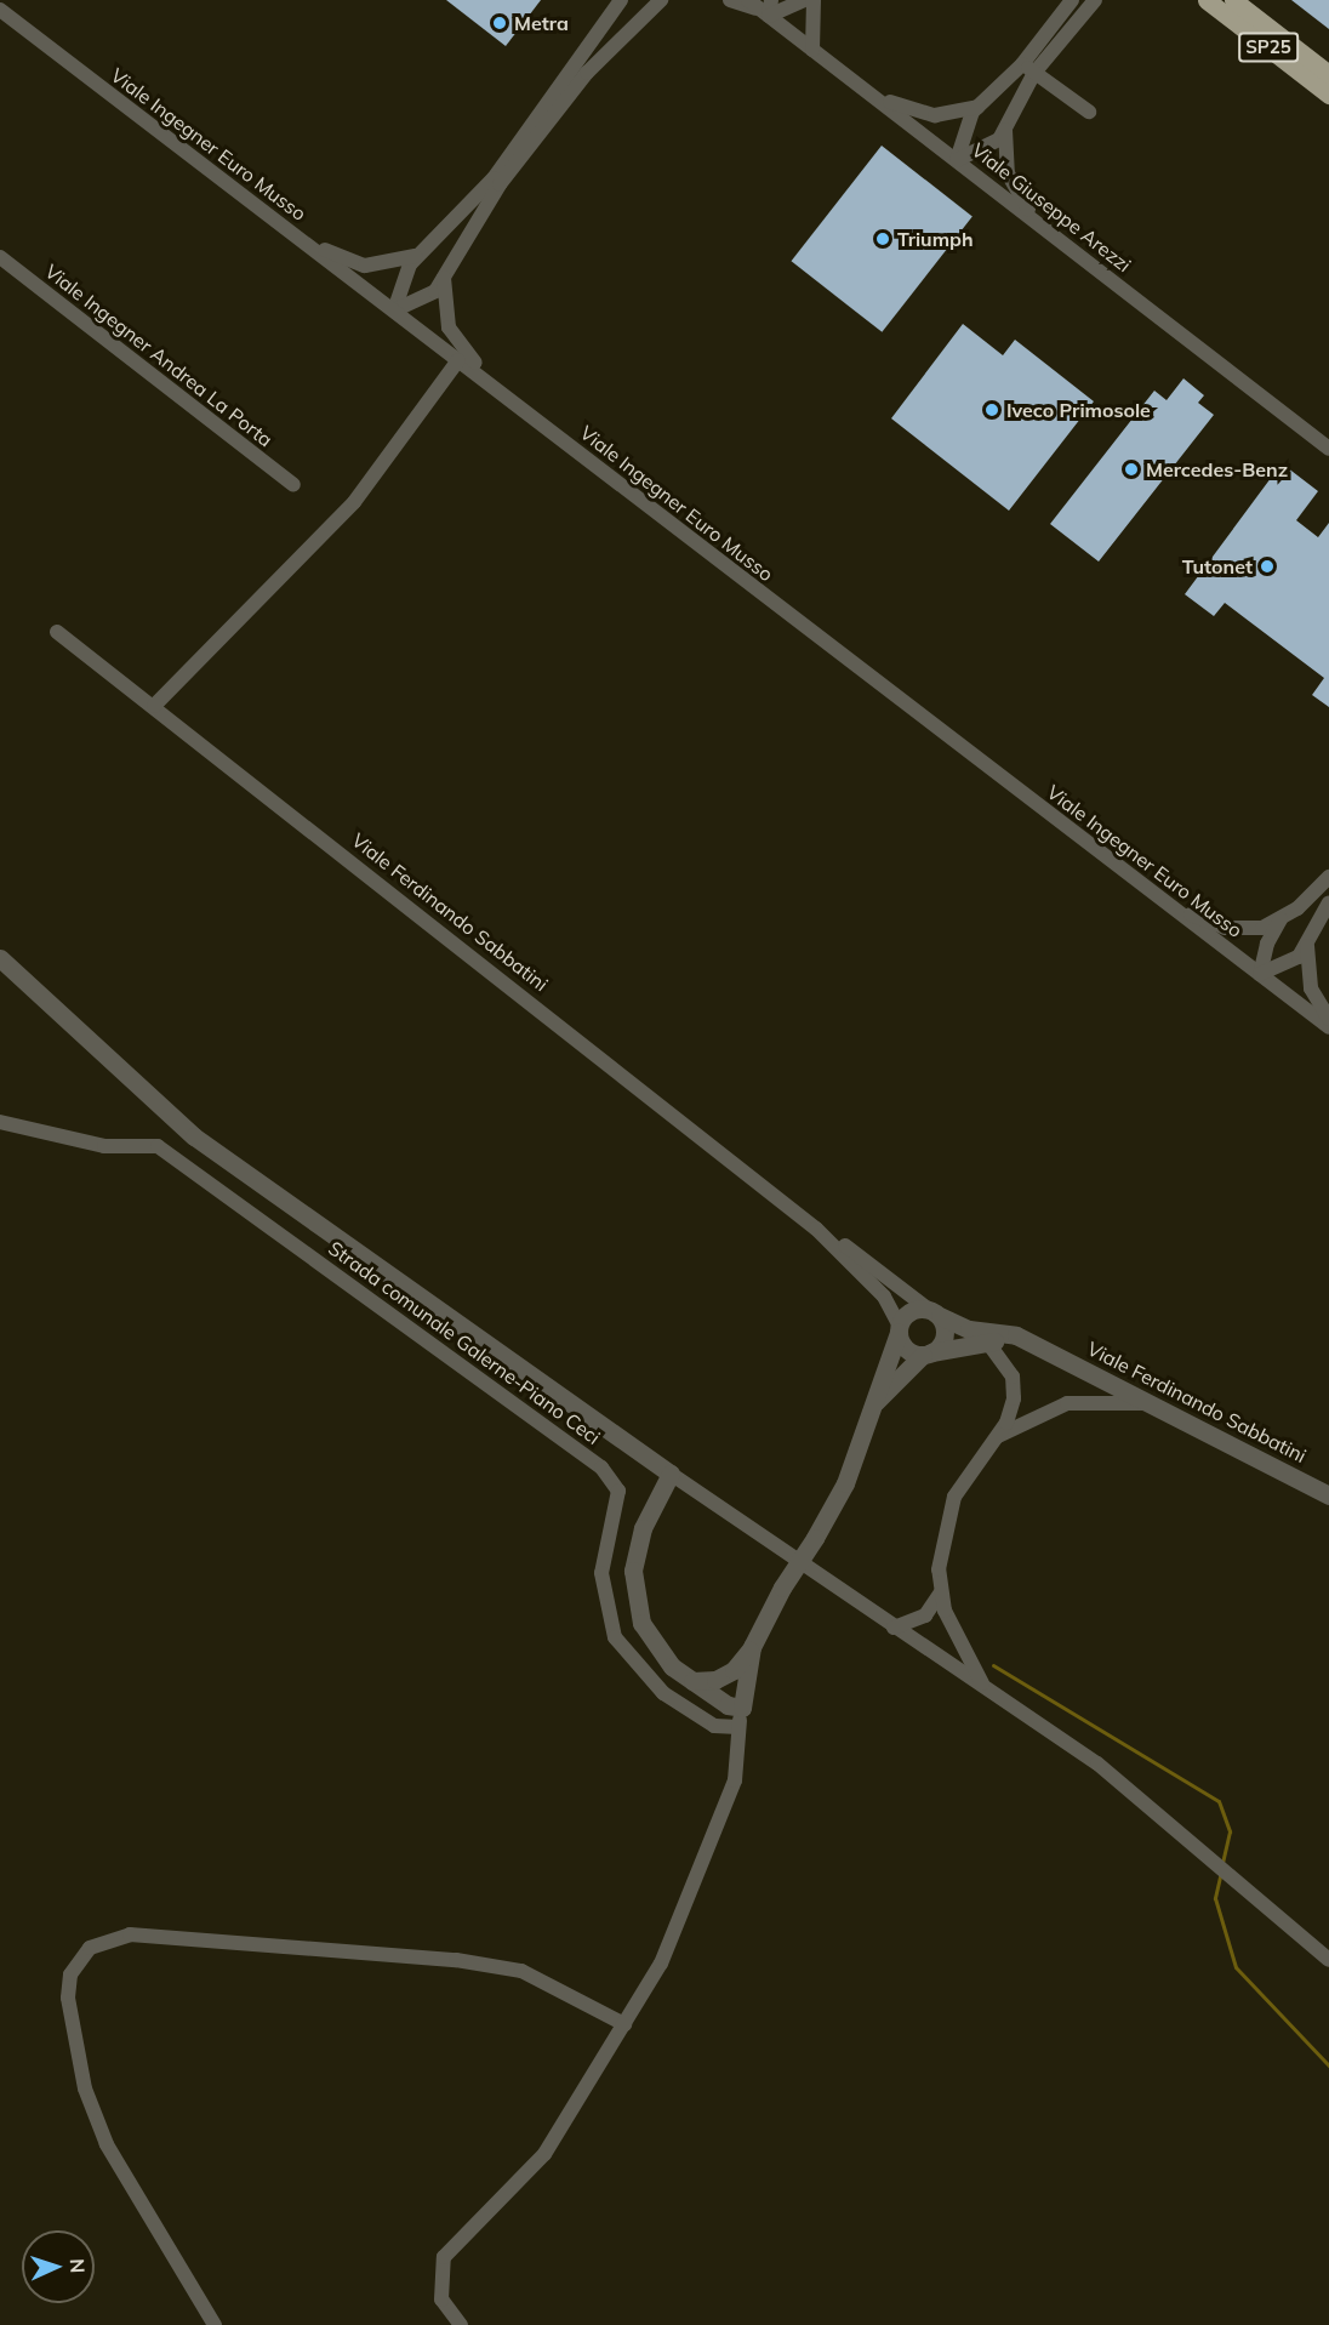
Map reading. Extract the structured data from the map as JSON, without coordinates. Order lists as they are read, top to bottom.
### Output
{
  "streets": {
    "main road": ["SP25"],
    "street": [
      "Viale Ingegner Euro Musso",
      "Viale Giuseppe Arezzi",
      "Viale Ingegner Andrea La Porta",
      "Viale Ferdinando Sabbatini",
      "Strada comunale Galerne-Piano Ceci"
    ]
  },
  "places": [
    "Metra",
    "Triumph",
    "Iveco Primosole",
    "Mercedes-Benz",
    "Tutonet"
  ],
  "north": "right"
}
